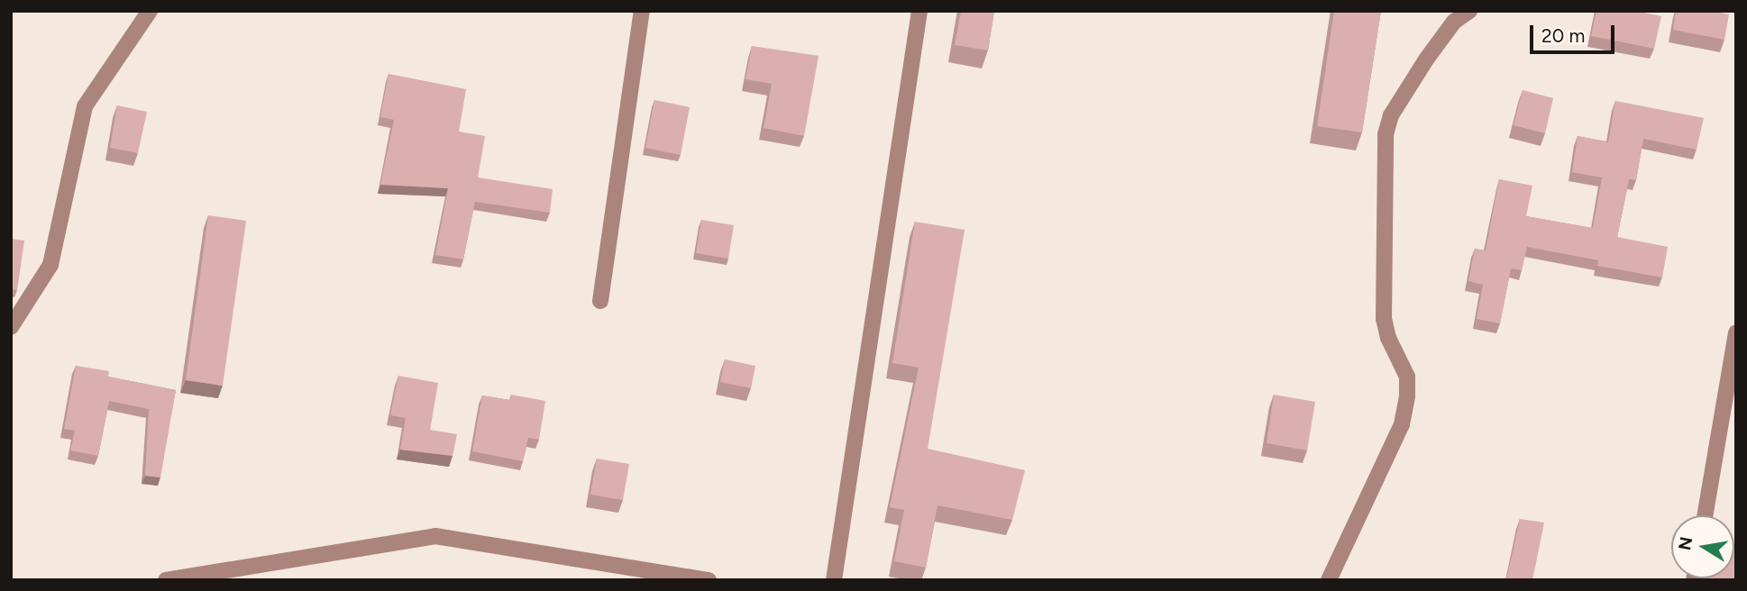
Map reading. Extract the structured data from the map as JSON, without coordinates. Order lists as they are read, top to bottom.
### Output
{
  "scale_bar": "20 m",
  "north": "left"
}
